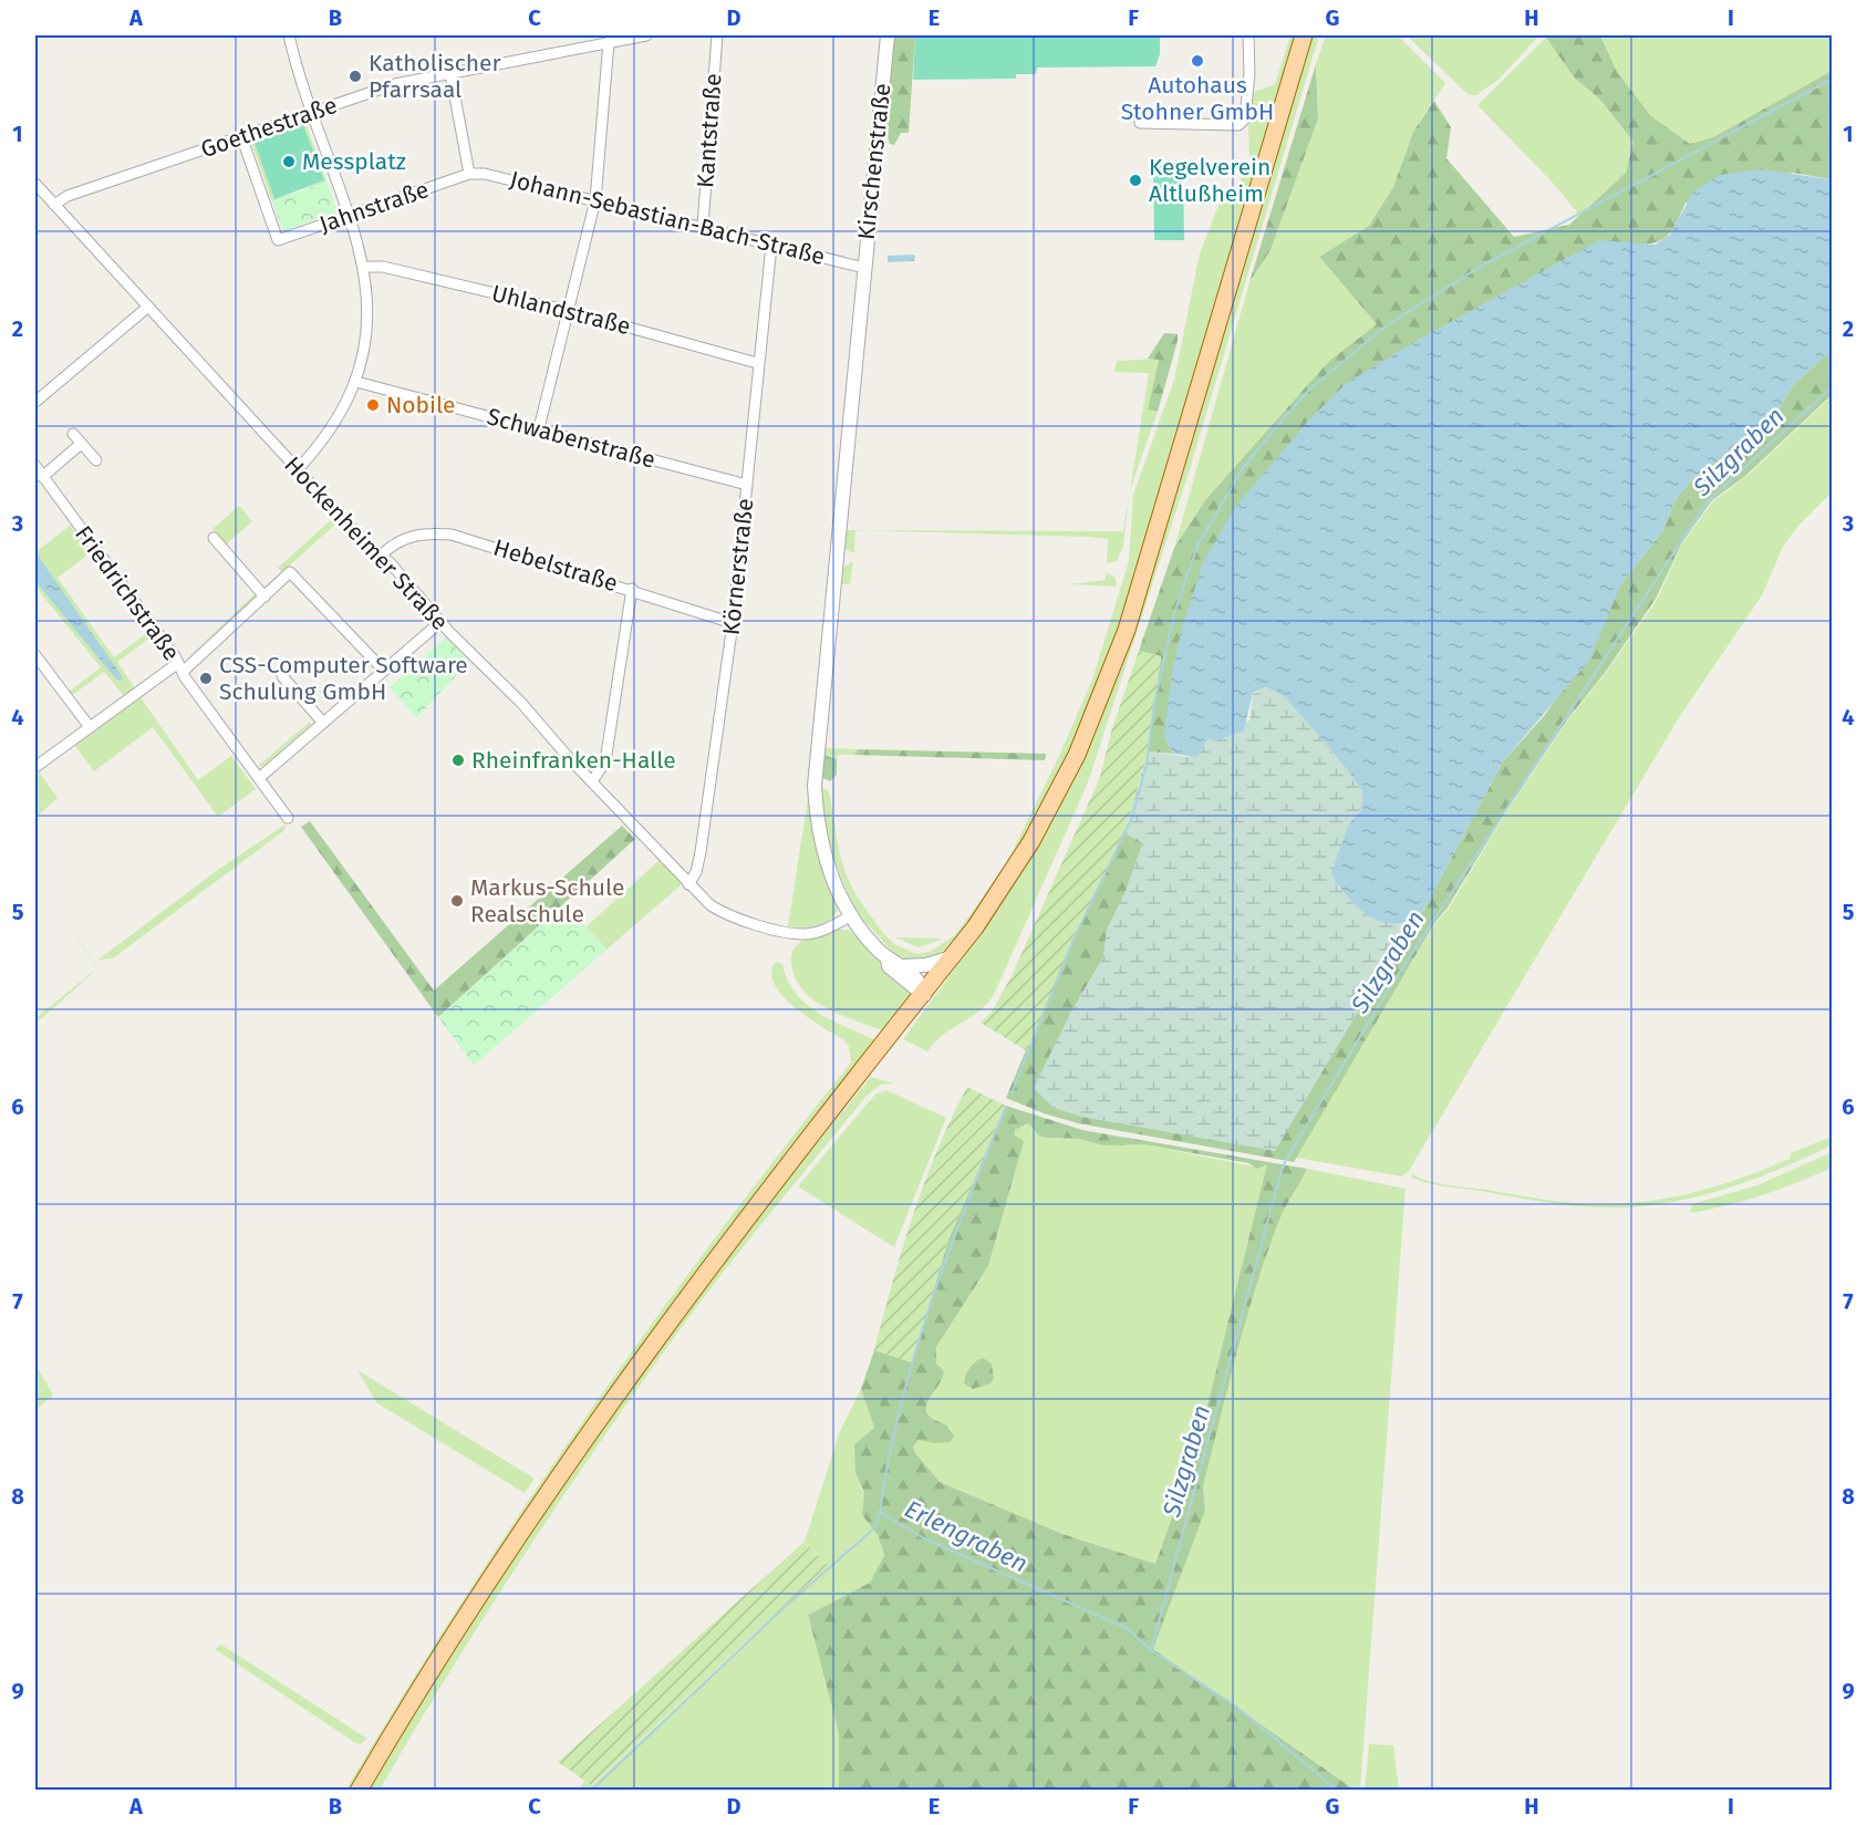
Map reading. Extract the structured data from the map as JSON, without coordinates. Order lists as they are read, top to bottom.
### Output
{
  "streets": {
    "street": [
      "Goethestraße",
      "Kantstraße",
      "Kirschenstraße",
      "Jahnstraße",
      "Johann-Sebastian-Bach-Straße",
      "Uhlandstraße",
      "Schwabenstraße",
      "Hockenheimer Straße",
      "Hebelstraße",
      "Körnerstraße",
      "Friedrichstraße"
    ]
  },
  "crossings": [
    ["Goethestraße", "Jahnstraße"],
    ["Goethestraße", "Hockenheimer Straße"],
    ["Kantstraße", "Johann-Sebastian-Bach-Straße"],
    ["Kirschenstraße", "Johann-Sebastian-Bach-Straße"],
    ["Kirschenstraße", "Hockenheimer Straße"],
    ["Jahnstraße", "Johann-Sebastian-Bach-Straße"],
    ["Johann-Sebastian-Bach-Straße", "Körnerstraße"],
    ["Uhlandstraße", "Körnerstraße"],
    ["Schwabenstraße", "Körnerstraße"],
    ["Hockenheimer Straße", "Hebelstraße"],
    ["Hockenheimer Straße", "Körnerstraße"],
    ["Hebelstraße", "Körnerstraße"]
  ],
  "water": ["Silzgraben", "Erlengraben"],
  "places": [
    "Autohaus Stohner GmbH",
    "Katholischer Pfarrsaal",
    "Messplatz",
    "Kegelverein Altlußheim",
    "Nobile",
    "CSS-Computer Software Schulung GmbH",
    "Rheinfranken-Halle",
    "Markus-Schule Realschule"
  ],
  "grid": {
    "columns": [
      "A",
      "B",
      "C",
      "D",
      "E",
      "F",
      "G",
      "H",
      "I"
    ],
    "rows": [
      "1",
      "2",
      "3",
      "4",
      "5",
      "6",
      "7",
      "8",
      "9"
    ]
  }
}
